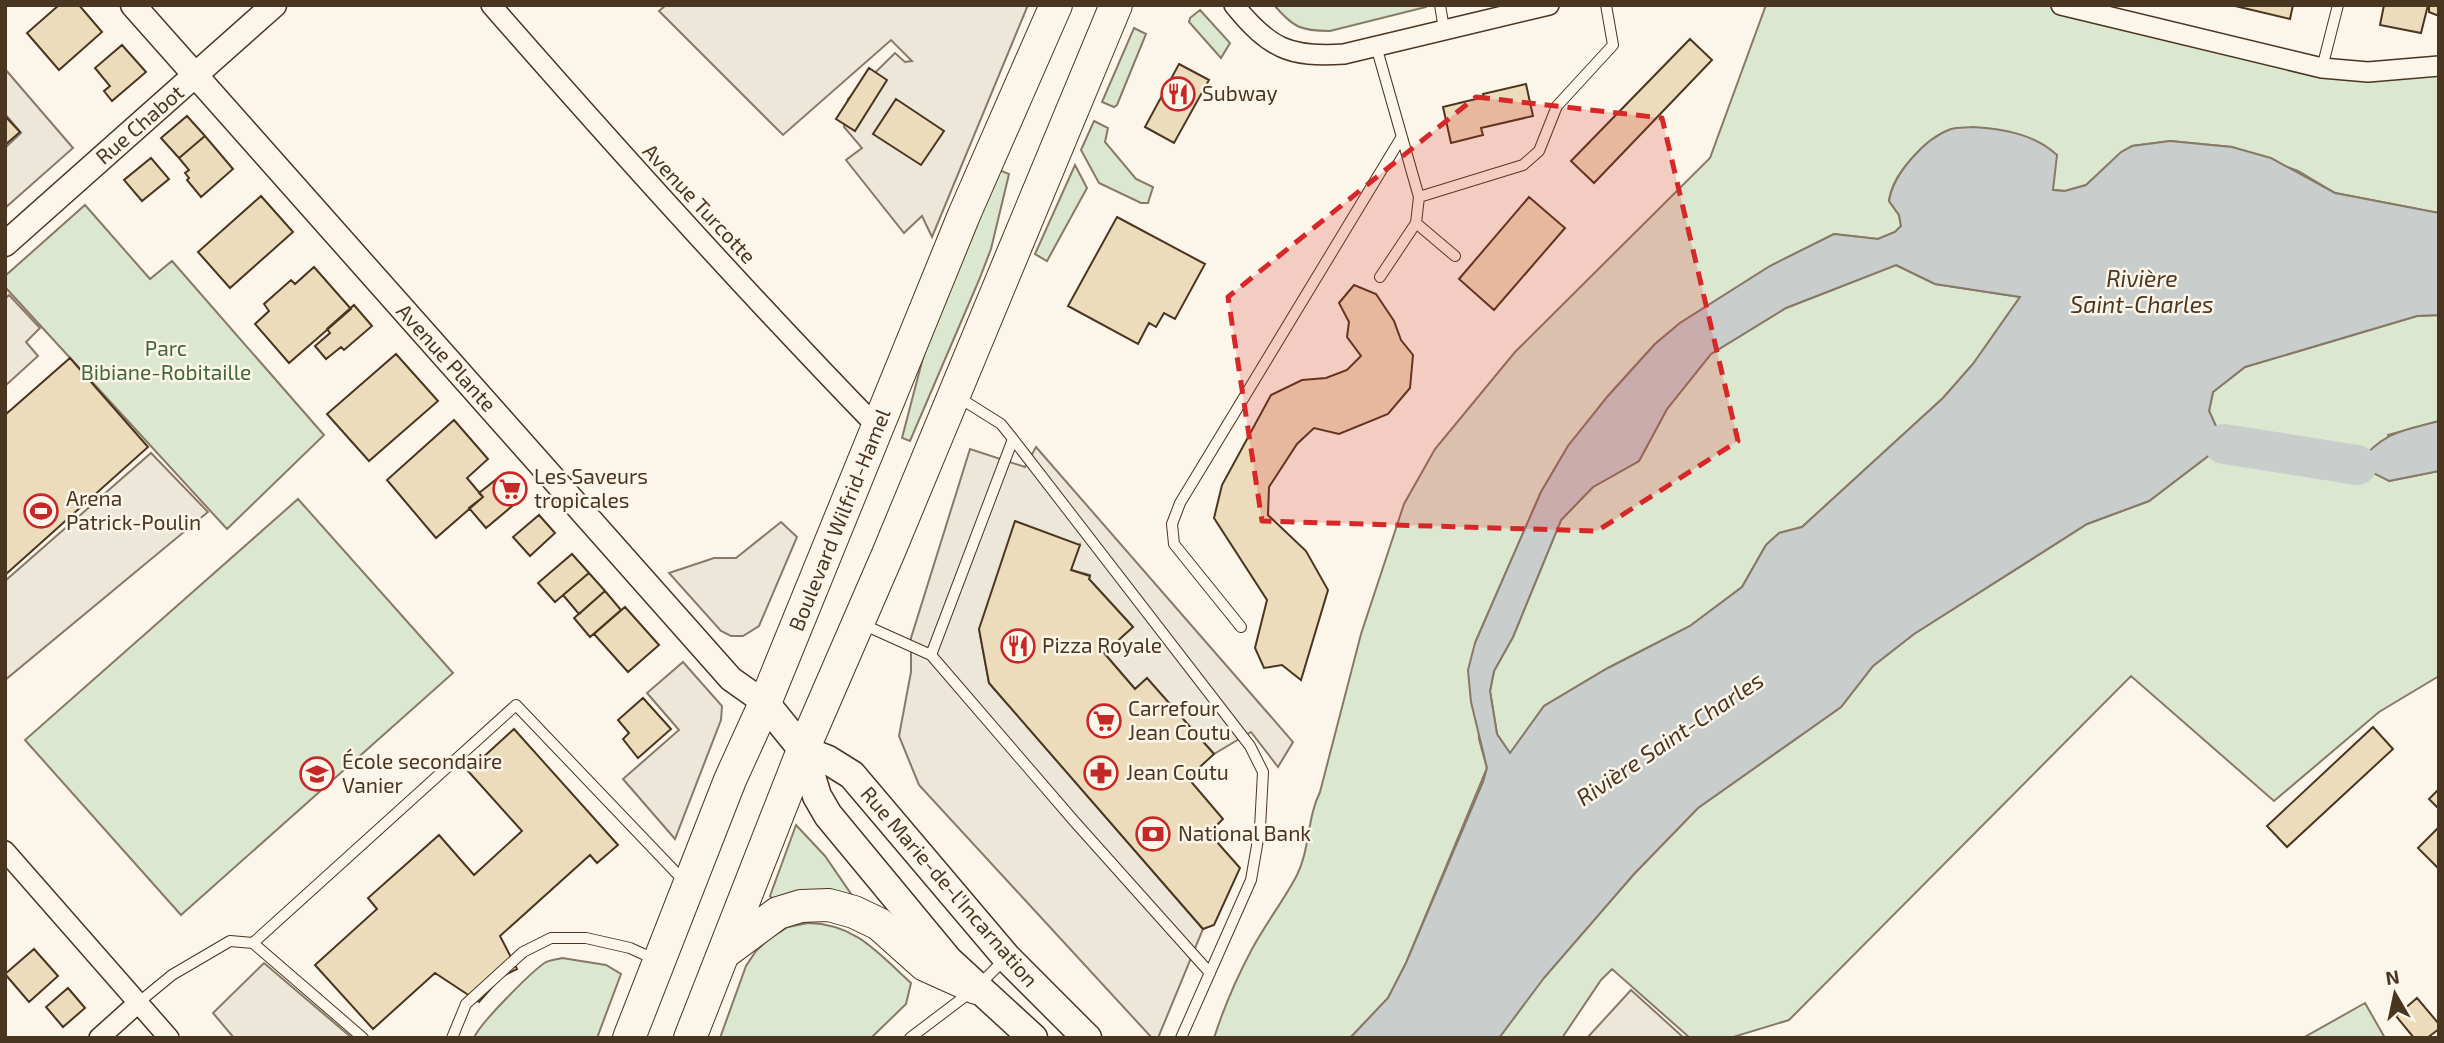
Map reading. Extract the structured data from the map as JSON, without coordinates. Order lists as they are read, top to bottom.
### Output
{
  "streets": {
    "main road": ["Boulevard Wilfrid-Hamel", "Rue Marie-de-l'Incarnation"],
    "street": ["Rue Chabot", "Avenue Turcotte", "Avenue Plante"]
  },
  "crossings": [
    ["Rue Chabot", "Avenue Plante"],
    ["Avenue Turcotte", "Boulevard Wilfrid-Hamel"],
    ["Avenue Plante", "Boulevard Wilfrid-Hamel"],
    ["Avenue Plante", "Rue Marie-de-l'Incarnation"],
    ["Boulevard Wilfrid-Hamel", "Rue Marie-de-l'Incarnation"]
  ],
  "water": ["Rivière Saint-Charles"],
  "parks": ["Parc Bibiane-Robitaille"],
  "places": {
    "restaurant": ["Subway", "Pizza Royale"],
    "supermarket": ["Les Saveurs tropicales", "Carrefour Jean Coutu"],
    "sports": ["Arena Patrick-Poulin"],
    "pharmacy": ["Jean Coutu"],
    "school or university": ["École secondaire Vanier"],
    "bank": ["National Bank"]
  },
  "north": "top"
}
